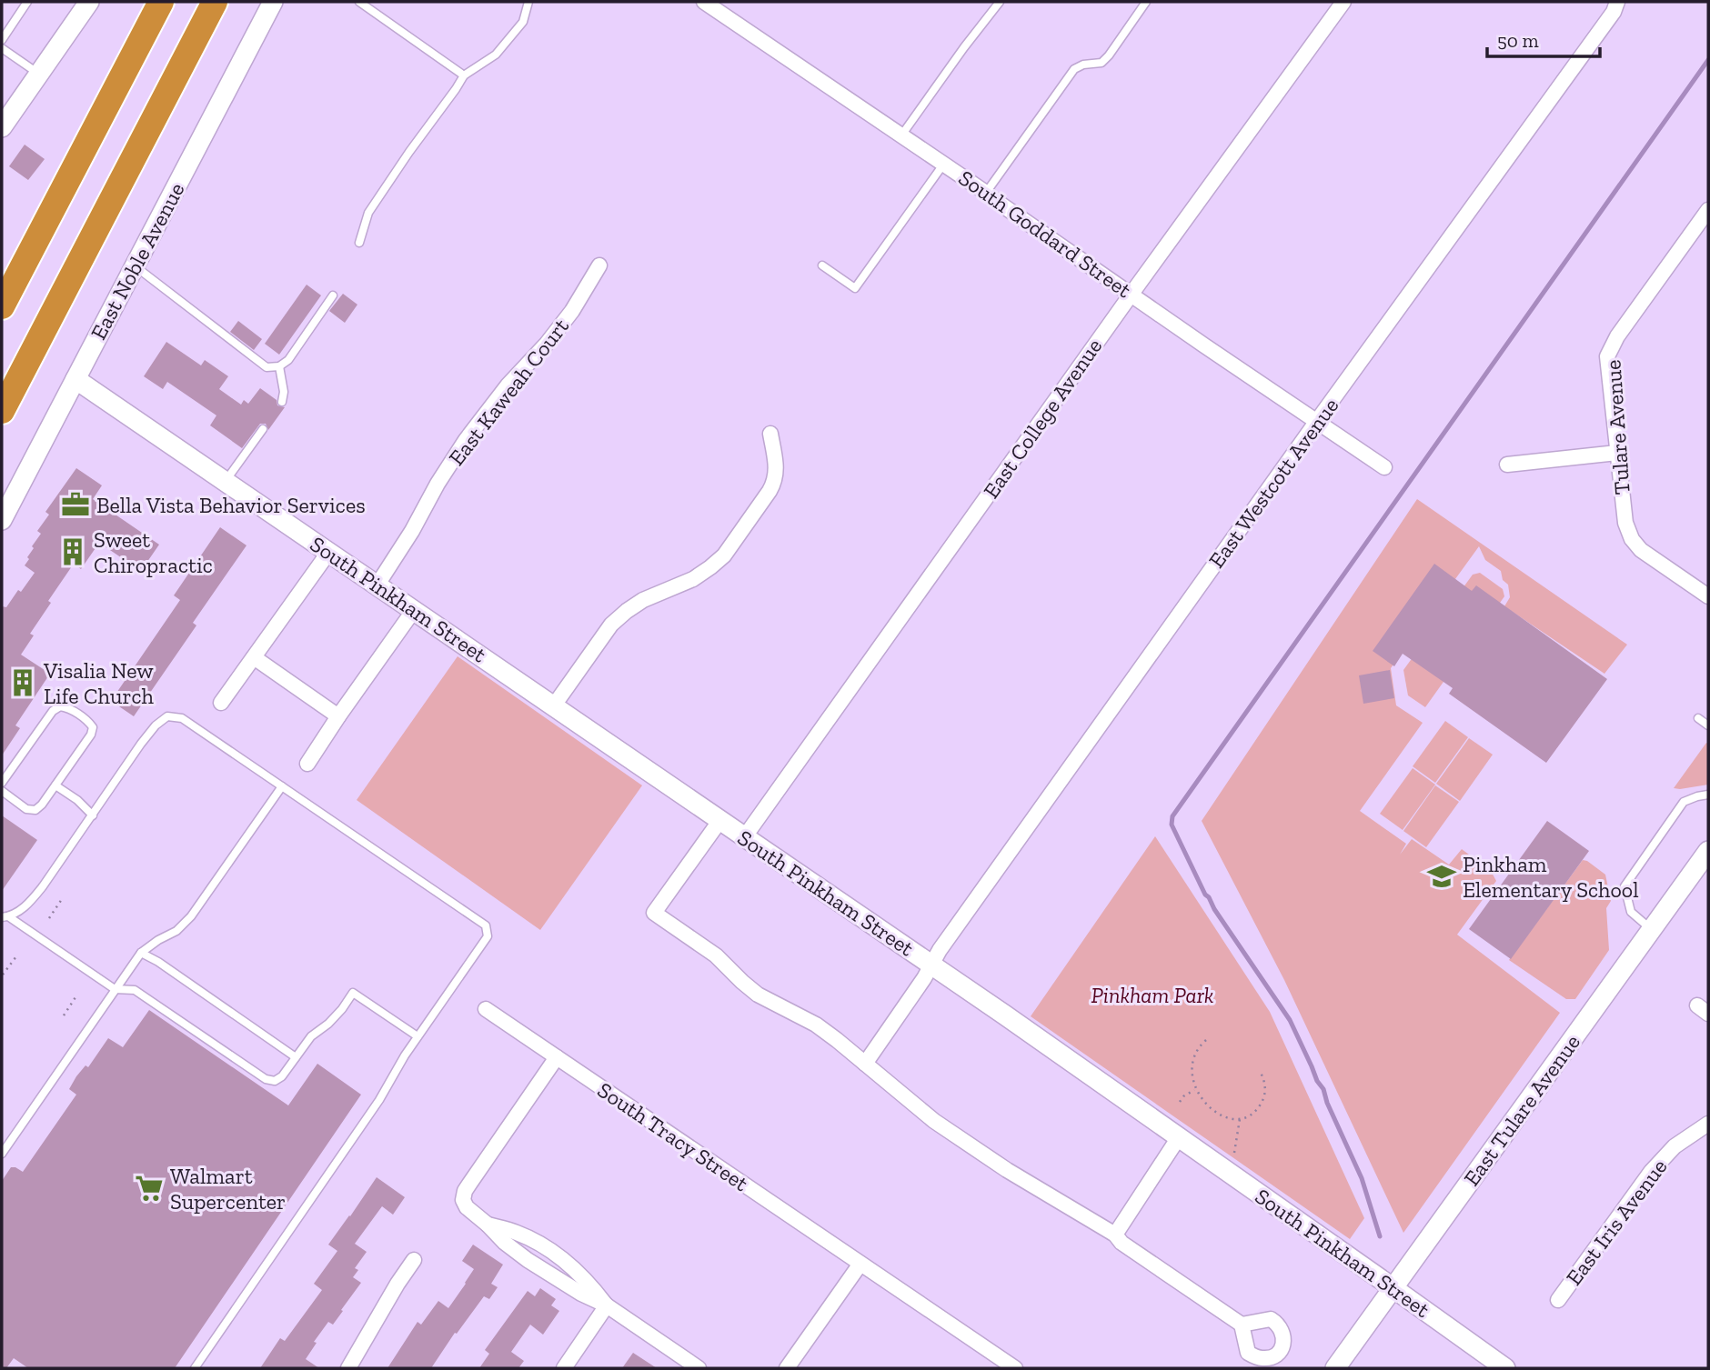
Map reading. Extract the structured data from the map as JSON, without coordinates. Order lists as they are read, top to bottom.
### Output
{
  "streets": {
    "street": [
      "South Goddard Street",
      "East Noble Avenue",
      "East Kaweah Court",
      "East College Avenue",
      "Tulare Avenue",
      "East Westcott Avenue",
      "South Pinkham Street",
      "East Tulare Avenue",
      "South Tracy Street",
      "East Iris Avenue"
    ]
  },
  "crossings": [
    ["South Goddard Street", "East College Avenue"],
    ["South Goddard Street", "East Westcott Avenue"],
    ["East Noble Avenue", "South Pinkham Street"],
    ["East Kaweah Court", "South Pinkham Street"],
    ["East College Avenue", "South Pinkham Street"],
    ["East Westcott Avenue", "South Pinkham Street"],
    ["South Pinkham Street", "East Tulare Avenue"]
  ],
  "parks": ["Pinkham Park"],
  "places": {
    "office": ["Bella Vista Behavior Services"],
    "building": ["Sweet Chiropractic", "Visalia New Life Church"],
    "school or university": ["Pinkham Elementary School"],
    "supermarket": ["Walmart Supercenter"]
  },
  "scale_bar": "50 m"
}
